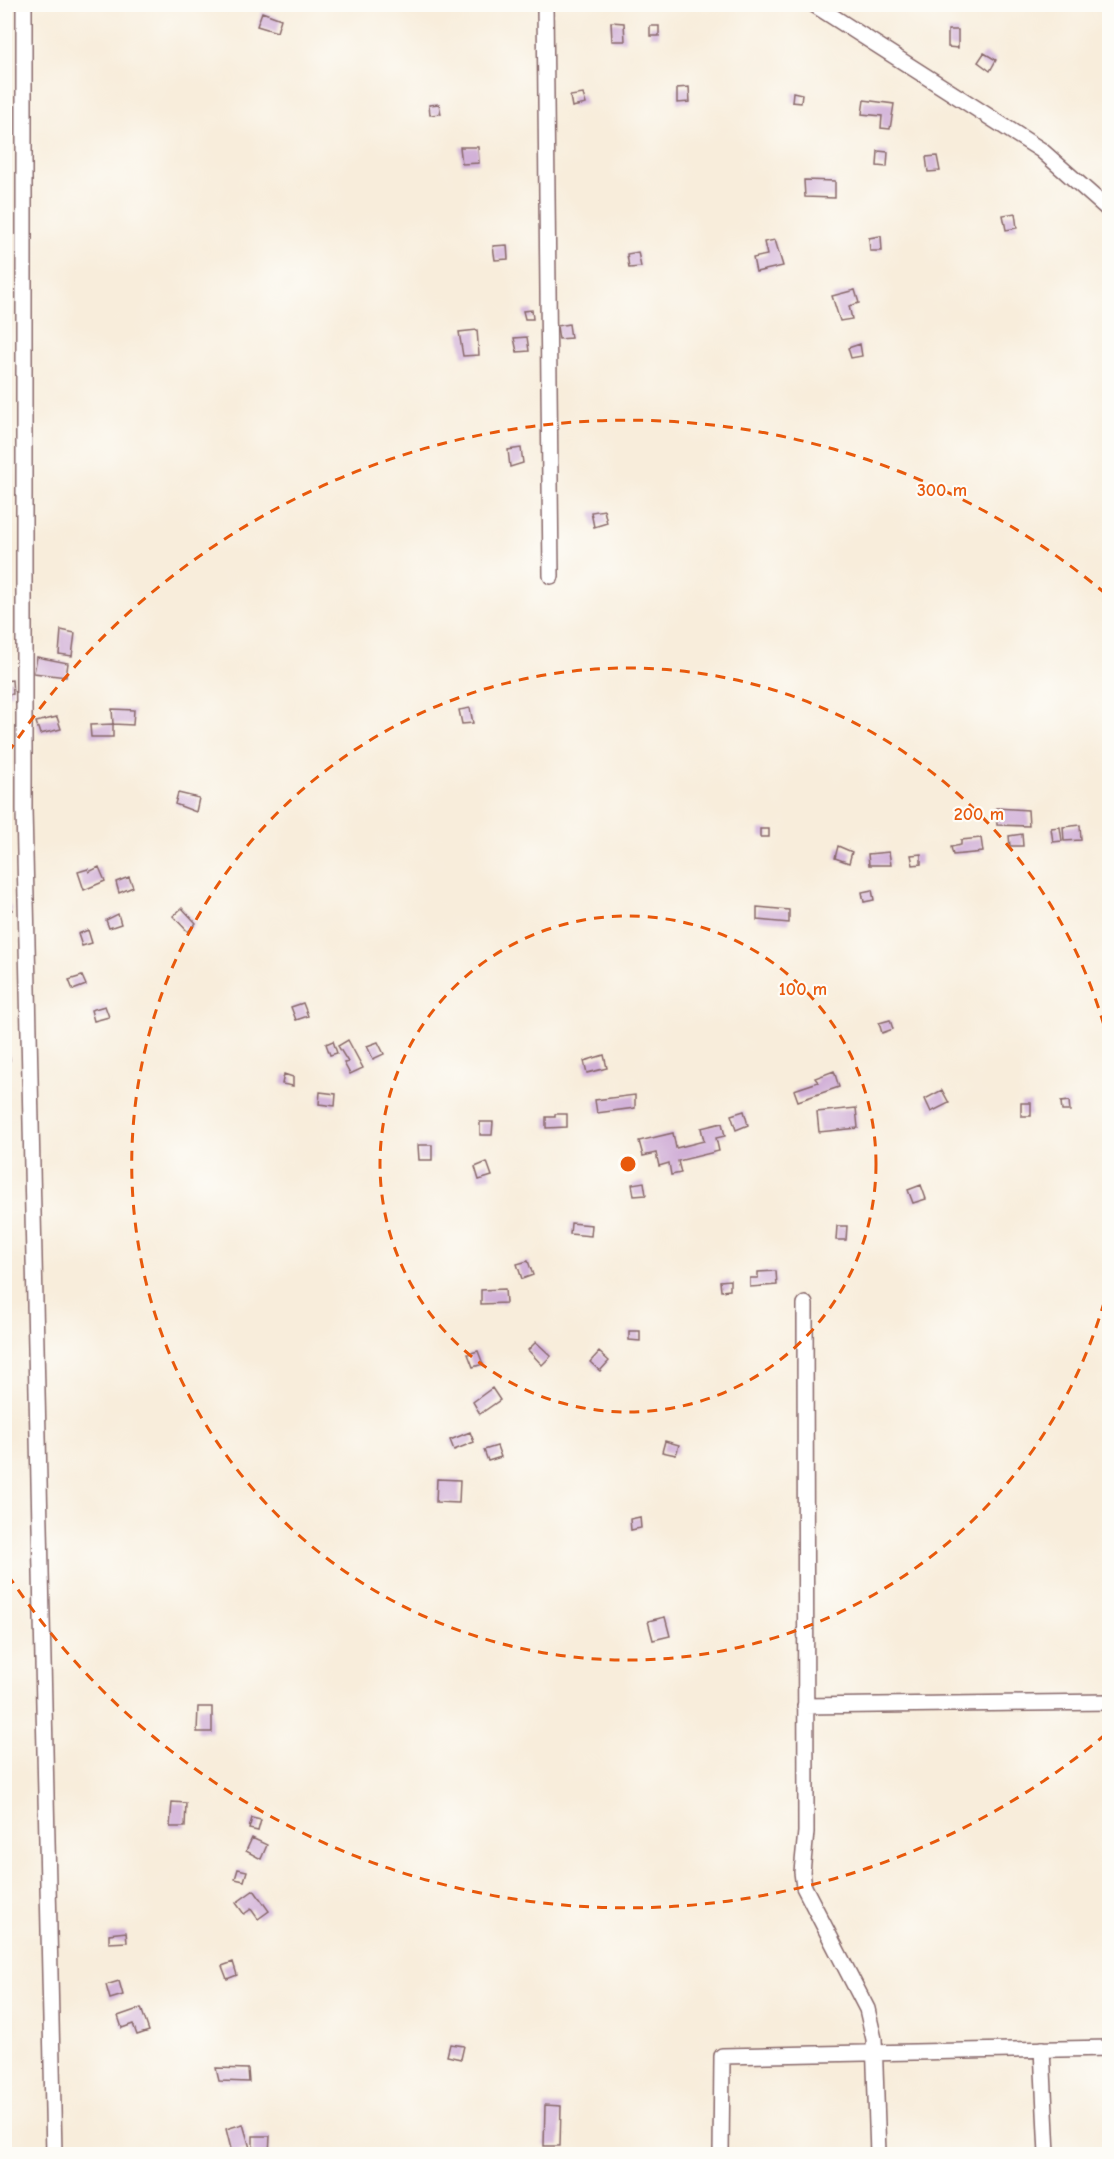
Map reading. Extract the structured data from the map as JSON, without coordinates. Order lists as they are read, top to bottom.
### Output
{
  "rings": ["300 m", "200 m", "100 m"]
}
